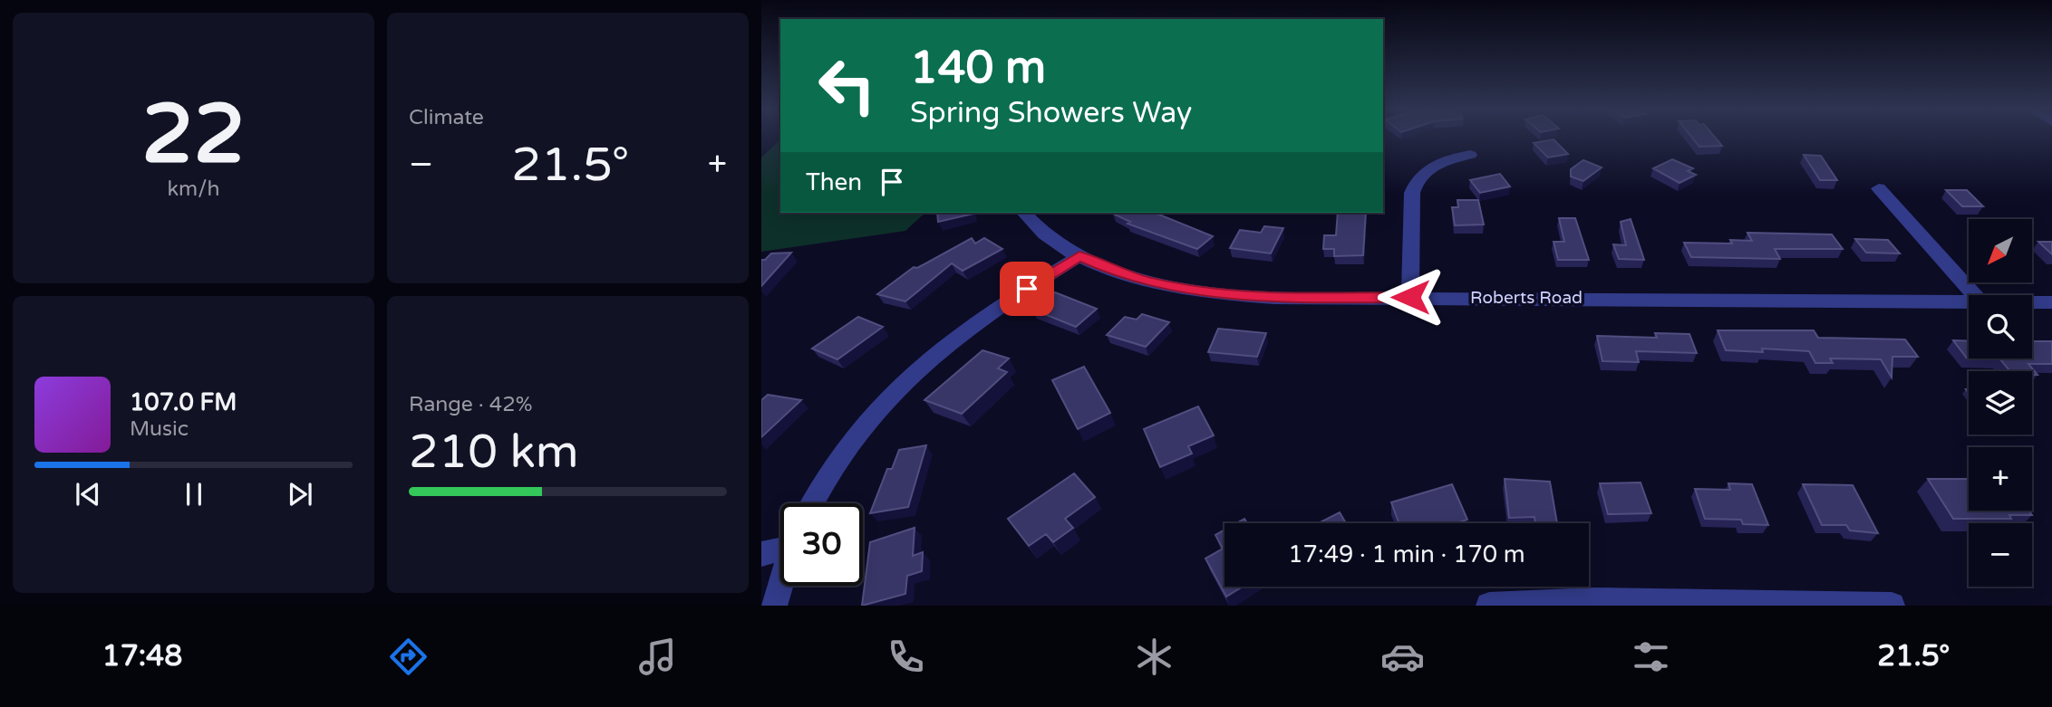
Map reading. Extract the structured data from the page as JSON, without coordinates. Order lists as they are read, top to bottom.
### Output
{
  "streets": {
    "street": ["Roberts Road"]
  },
  "north": "bottom left",
  "page": {
    "tile": [
      ["22", "km/h"],
      "Climate",
      ["Range · 42%", "210 km"]
    ],
    "turn": ["140 m", "Spring Showers Way"],
    "heat": ["−", "21.5°", "+"],
    "then": "Then",
    "map_buttons": ["+", "−"],
    "song": ["107.0 FM", "Music"],
    "limit": "30",
    "trip": "17:49 · 1 min · 170 m",
    "tabs": ["17:48", "21.5°"]
  }
}
